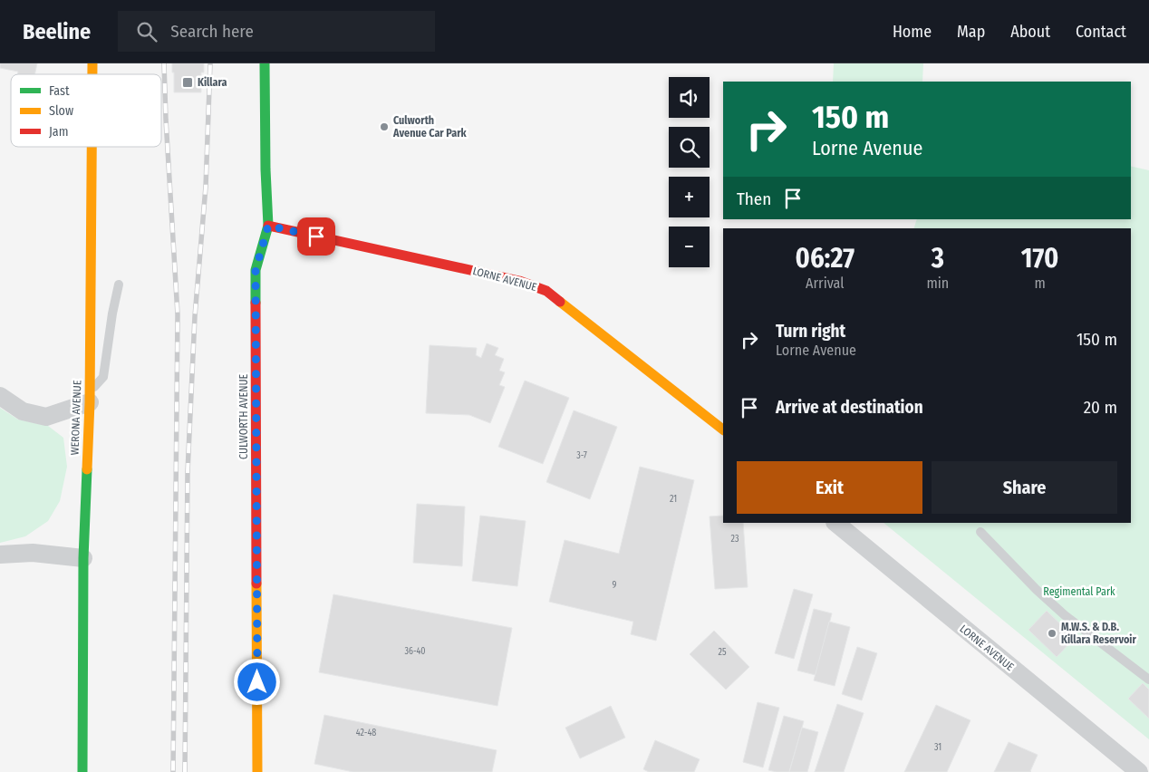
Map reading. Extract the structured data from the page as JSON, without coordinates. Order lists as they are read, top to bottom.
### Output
{
  "streets": {
    "street": ["LORNE AVENUE", "CULWORTH AVENUE", "WERONA AVENUE"]
  },
  "crossings": [
    ["LORNE AVENUE", "CULWORTH AVENUE"]
  ],
  "parks": ["Regimental Park"],
  "places": {
    "transit": ["Killara"],
    "other": ["Culworth Avenue Car Park", "M.W.S. & D.B. Killara Reservoir"]
  },
  "house_numbers": [
    "3-7",
    "21",
    "23",
    "9",
    "36-40",
    "25",
    "42-48",
    "31"
  ],
  "legend": ["Fast", "Slow", "Jam"],
  "page": {
    "header": "Beeline",
    "search": "Search here",
    "nav": [
      "Home",
      "Map",
      "About",
      "Contact"
    ],
    "map_buttons": ["+", "−"],
    "turn": ["150 m", "Lorne Avenue"],
    "then": "Then",
    "eta": [
      "06:27",
      "Arrival",
      "3",
      "min",
      "170",
      "m"
    ],
    "list": [
      {
        "name": "Turn right",
        "note": "Lorne Avenue",
        "value": "150 m"
      },
      {
        "name": "Arrive at destination",
        "value": "20 m"
      }
    ],
    "buttons": ["Exit", "Share"]
  }
}
